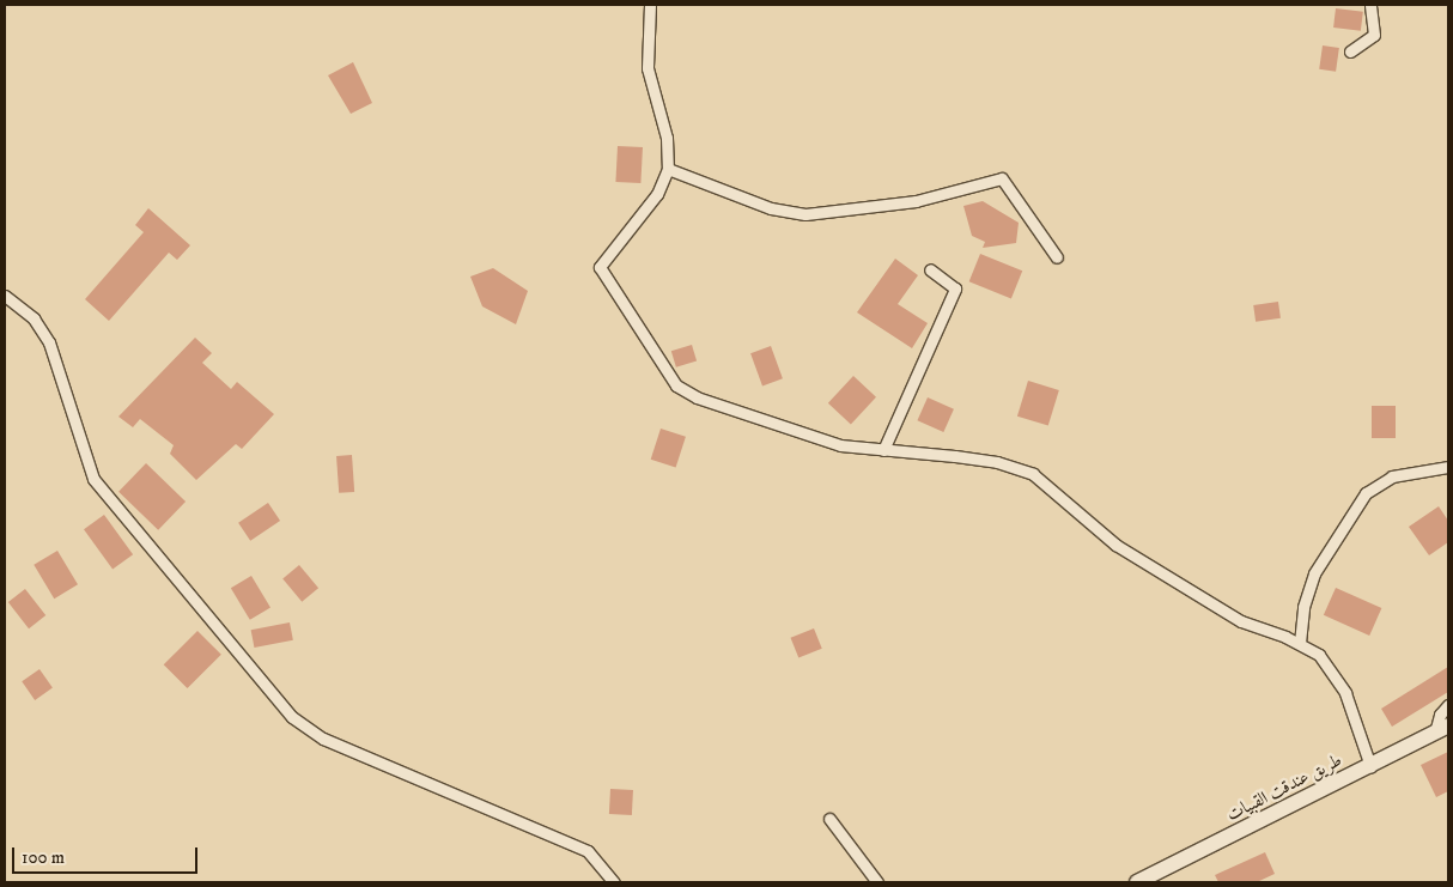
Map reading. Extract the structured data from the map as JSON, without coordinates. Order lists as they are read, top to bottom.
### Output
{
  "streets": {
    "main road": ["طريق عندقت القبيات"]
  },
  "scale_bar": "100 m"
}
